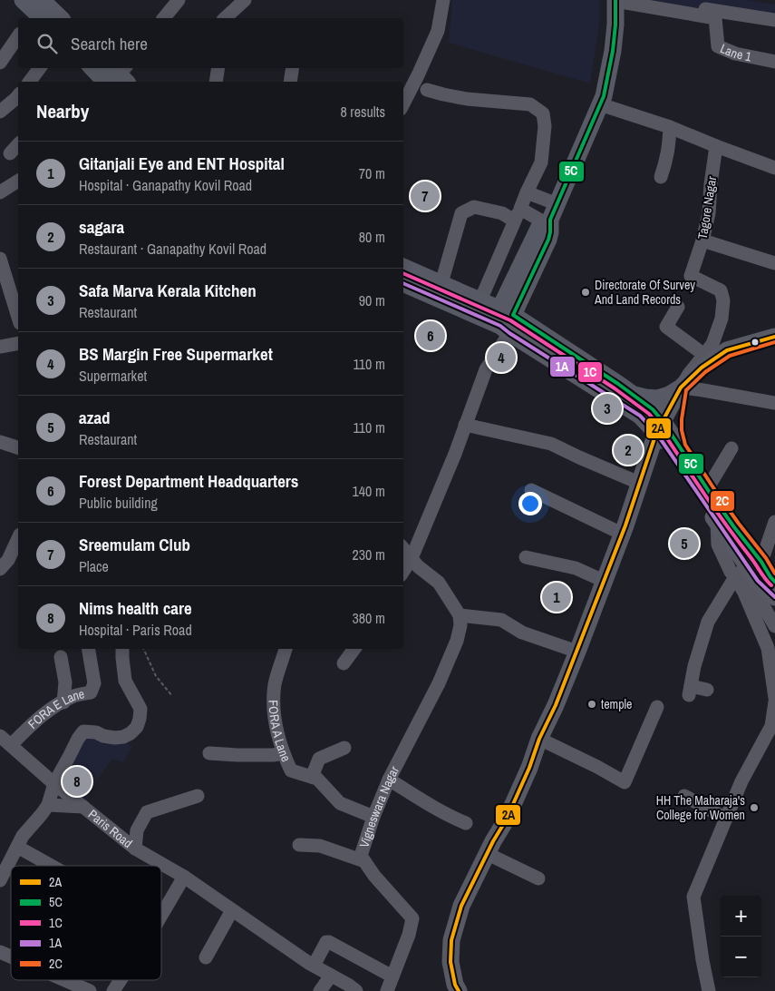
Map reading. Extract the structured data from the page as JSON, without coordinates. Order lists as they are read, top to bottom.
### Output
{
  "streets": {
    "street": [
      "Lane 1",
      "Tagore Nagar",
      "FORA E Lane",
      "FORA A Lane",
      "Vigneswara Nagar",
      "Paris Road"
    ]
  },
  "crossings": [
    ["FORA E Lane", "Paris Road"],
    ["FORA A Lane", "Vigneswara Nagar"]
  ],
  "places": ["Directorate Of Survey And Land Records", "temple", "HH The Maharaja's College for Women"],
  "lines": [
    "transit line 5C",
    "transit line 1C",
    "transit line 1A",
    "transit line 2A",
    "transit line 2C"
  ],
  "legend": [
    "2A",
    "5C",
    "1C",
    "1A",
    "2C"
  ],
  "page": {
    "search": "Search here",
    "heading": ["Nearby", "8 results"],
    "list": [
      {
        "mark": "1",
        "name": "Gitanjali Eye and ENT Hospital",
        "note": "Hospital · Ganapathy Kovil Road",
        "value": "70 m"
      },
      {
        "mark": "2",
        "name": "sagara",
        "note": "Restaurant · Ganapathy Kovil Road",
        "value": "80 m"
      },
      {
        "mark": "3",
        "name": "Safa Marva Kerala Kitchen",
        "note": "Restaurant",
        "value": "90 m"
      },
      {
        "mark": "4",
        "name": "BS Margin Free Supermarket",
        "note": "Supermarket",
        "value": "110 m"
      },
      {
        "mark": "5",
        "name": "azad",
        "note": "Restaurant",
        "value": "110 m"
      },
      {
        "mark": "6",
        "name": "Forest Department Headquarters",
        "note": "Public building",
        "value": "140 m"
      },
      {
        "mark": "7",
        "name": "Sreemulam Club",
        "note": "Place",
        "value": "230 m"
      },
      {
        "mark": "8",
        "name": "Nims health care",
        "note": "Hospital · Paris Road",
        "value": "380 m"
      }
    ],
    "pins": [
      "7",
      "6",
      "4",
      "3",
      "2",
      "5",
      "1",
      "8"
    ],
    "map_buttons": ["+", "−"]
  }
}
